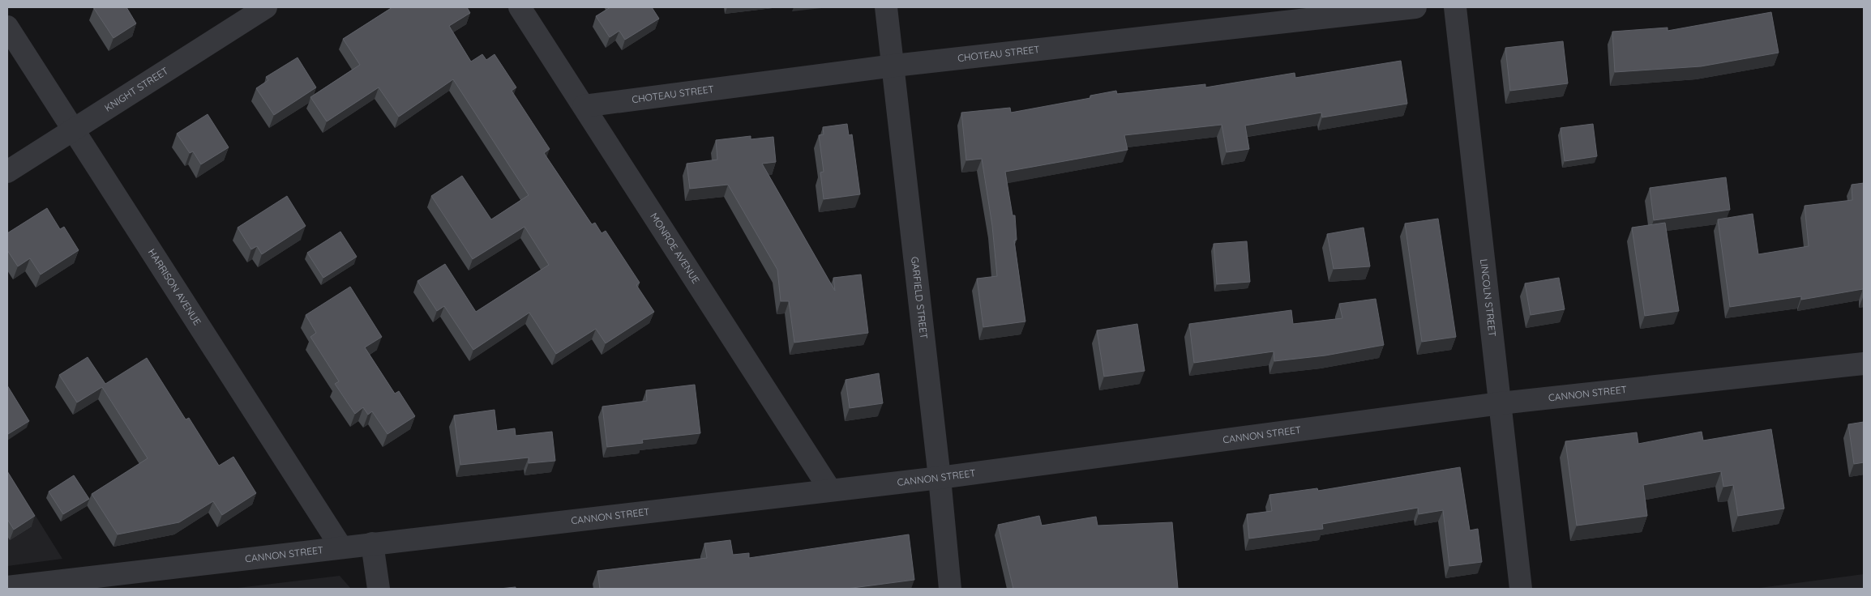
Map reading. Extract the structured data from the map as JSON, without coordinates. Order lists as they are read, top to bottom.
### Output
{
  "streets": {
    "street": [
      "CHOTEAU STREET",
      "KNIGHT STREET",
      "MONROE AVENUE",
      "HARRISON AVENUE",
      "GARFIELD STREET",
      "LINCOLN STREET",
      "CANNON STREET"
    ]
  },
  "crossings": [
    ["CHOTEAU STREET", "MONROE AVENUE"],
    ["CHOTEAU STREET", "GARFIELD STREET"],
    ["KNIGHT STREET", "HARRISON AVENUE"],
    ["MONROE AVENUE", "CANNON STREET"],
    ["HARRISON AVENUE", "CANNON STREET"],
    ["GARFIELD STREET", "CANNON STREET"],
    ["LINCOLN STREET", "CANNON STREET"]
  ]
}
